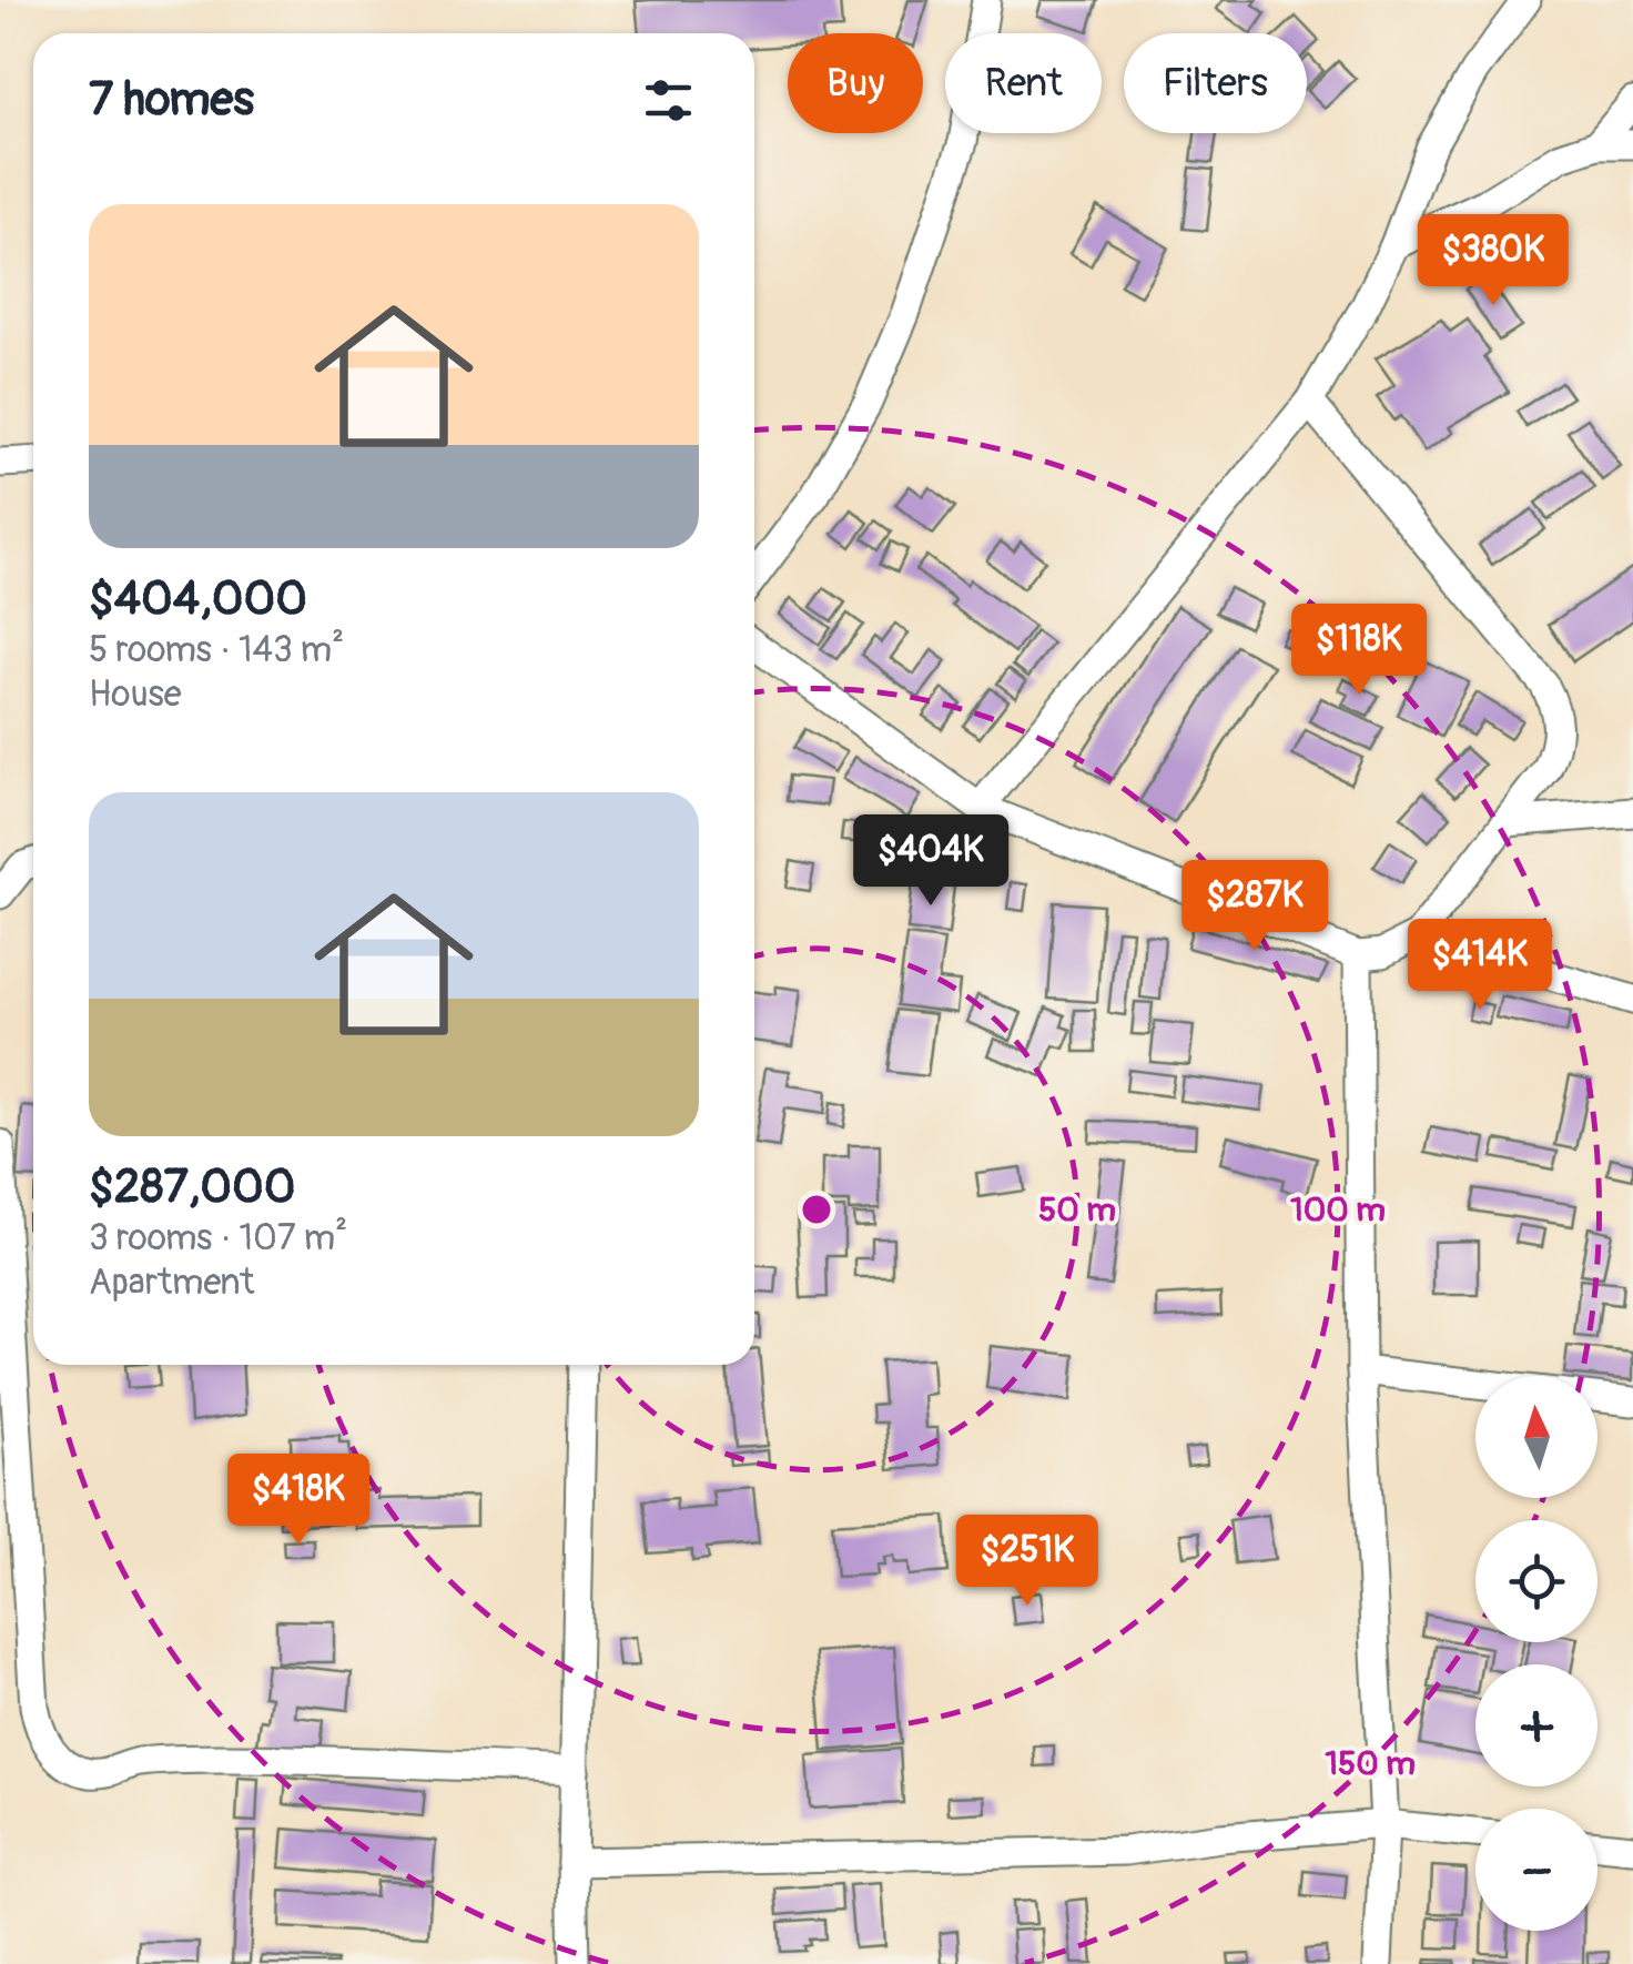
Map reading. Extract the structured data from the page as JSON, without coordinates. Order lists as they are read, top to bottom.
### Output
{
  "north": "top",
  "page": {
    "chip": ["Buy", "Rent", "Filters"],
    "heading": "7 homes",
    "list": [
      {
        "name": "$404,000",
        "note": "5 rooms · 143 m² · House"
      },
      {
        "name": "$287,000",
        "note": "3 rooms · 107 m² · Apartment"
      }
    ],
    "price": [
      "$380K",
      "$118K",
      "$404K",
      "$287K",
      "$414K",
      "$418K",
      "$251K"
    ],
    "map_buttons": ["+", "−"]
  },
  "rings": ["50 m", "100 m", "150 m"]
}
